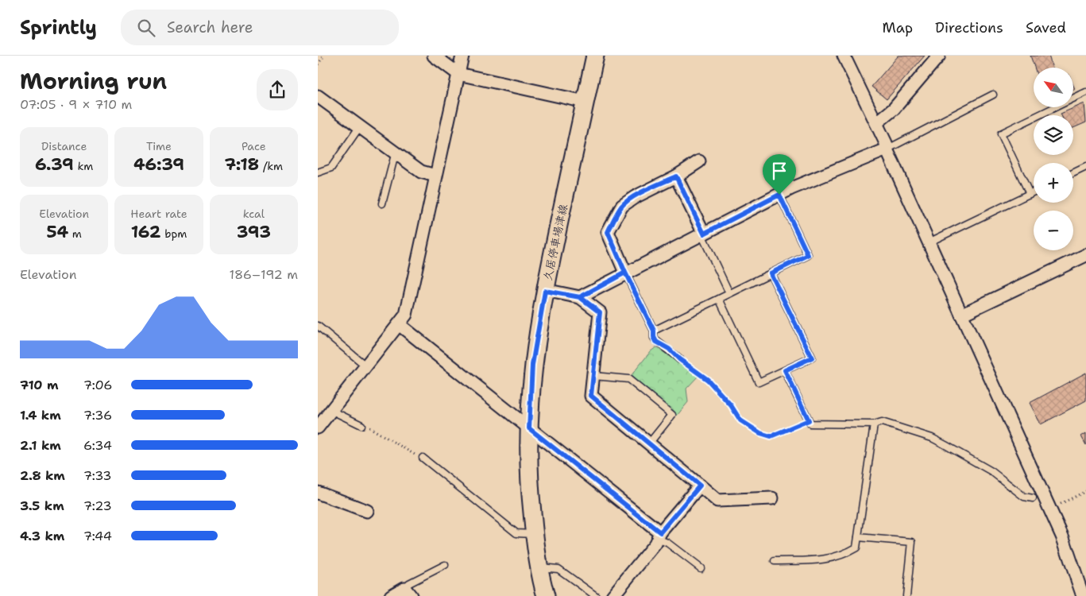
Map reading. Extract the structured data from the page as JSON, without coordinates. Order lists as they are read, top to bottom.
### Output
{
  "streets": {
    "main road": ["久居停車場津線"]
  },
  "north": "top left",
  "page": {
    "header": "Sprintly",
    "search": "Search here",
    "nav": ["Map", "Directions", "Saved"],
    "heading": ["Morning run", "07:05 · 9 × 710 m"],
    "map_buttons": ["+", "−"],
    "stats": [
      ["Distance", "6.39 km"],
      ["Time", "46:39"],
      ["Pace", "7:18 /km"],
      ["Elevation", "54 m"],
      ["Heart rate", "162 bpm"],
      ["kcal", "393"]
    ],
    "chart": ["Elevation", "186–192 m"],
    "list": [
      {
        "name": "710 m",
        "note": "7:06"
      },
      {
        "name": "1.4 km",
        "note": "7:36"
      },
      {
        "name": "2.1 km",
        "note": "6:34"
      },
      {
        "name": "2.8 km",
        "note": "7:33"
      },
      {
        "name": "3.5 km",
        "note": "7:23"
      },
      {
        "name": "4.3 km",
        "note": "7:44"
      }
    ]
  }
}
